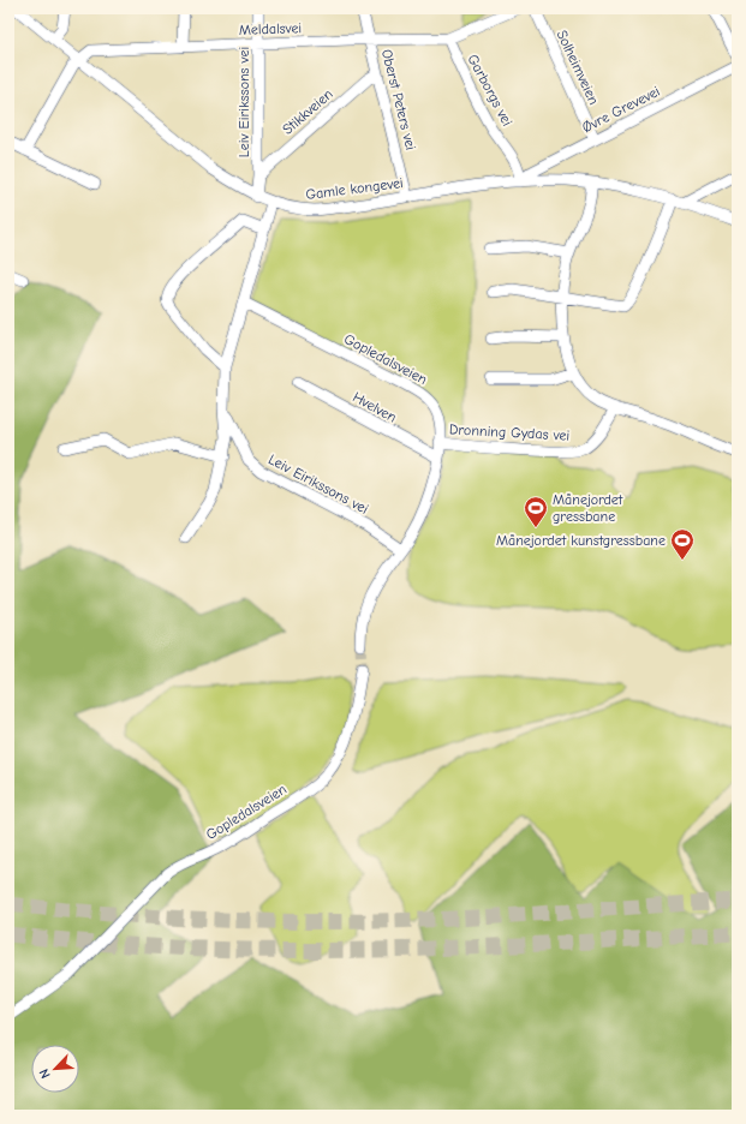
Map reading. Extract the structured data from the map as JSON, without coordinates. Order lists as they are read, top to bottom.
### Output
{
  "streets": {
    "street": [
      "Meldalsvei",
      "Solheimveien",
      "Garborgs vei",
      "Oberst Peters vei",
      "Leiv Eirikssons vei",
      "Øvre Grevevei",
      "Stikkveien",
      "Gamle kongevei",
      "Gopledalsveien",
      "Hvelven",
      "Dronning Gydas vei"
    ]
  },
  "crossings": [
    ["Meldalsvei", "Garborgs vei"],
    ["Meldalsvei", "Oberst Peters vei"],
    ["Meldalsvei", "Leiv Eirikssons vei"],
    ["Meldalsvei", "Gamle kongevei"],
    ["Solheimveien", "Øvre Grevevei"],
    ["Garborgs vei", "Øvre Grevevei"],
    ["Garborgs vei", "Gamle kongevei"],
    ["Oberst Peters vei", "Stikkveien"],
    ["Oberst Peters vei", "Gamle kongevei"],
    ["Leiv Eirikssons vei", "Stikkveien"],
    ["Leiv Eirikssons vei", "Gamle kongevei"],
    ["Leiv Eirikssons vei", "Gopledalsveien"],
    ["Øvre Grevevei", "Gamle kongevei"],
    ["Gopledalsveien", "Hvelven"],
    ["Gopledalsveien", "Dronning Gydas vei"]
  ],
  "places": {
    "sports": ["Månejordet gressbane", "Månejordet kunstgressbane"]
  },
  "north": "bottom left"
}
